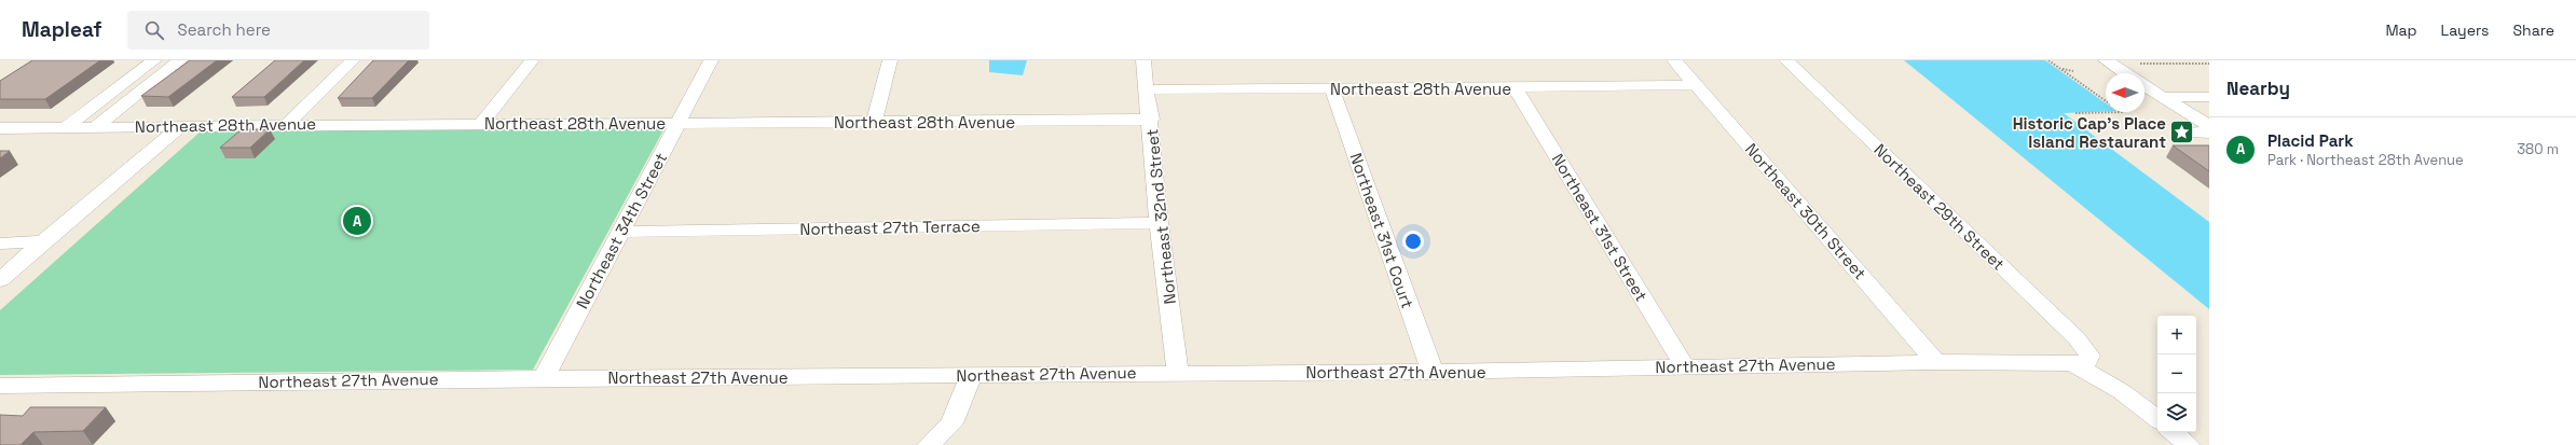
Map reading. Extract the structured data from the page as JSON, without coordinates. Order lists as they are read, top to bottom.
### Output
{
  "streets": {
    "street": [
      "Northeast 28th Avenue",
      "Northeast 29th Street",
      "Northeast 30th Street",
      "Northeast 32nd Street",
      "Northeast 27th Terrace",
      "Northeast 31st Street",
      "Northeast 34th Street",
      "Northeast 31st Court",
      "Northeast 27th Avenue"
    ]
  },
  "crossings": [
    ["Northeast 28th Avenue", "Northeast 30th Street"],
    ["Northeast 28th Avenue", "Northeast 32nd Street"],
    ["Northeast 28th Avenue", "Northeast 31st Street"],
    ["Northeast 28th Avenue", "Northeast 34th Street"],
    ["Northeast 28th Avenue", "Northeast 31st Court"],
    ["Northeast 29th Street", "Northeast 27th Avenue"],
    ["Northeast 30th Street", "Northeast 27th Avenue"],
    ["Northeast 32nd Street", "Northeast 27th Terrace"],
    ["Northeast 32nd Street", "Northeast 27th Avenue"],
    ["Northeast 27th Terrace", "Northeast 34th Street"],
    ["Northeast 31st Street", "Northeast 27th Avenue"],
    ["Northeast 34th Street", "Northeast 27th Avenue"],
    ["Northeast 31st Court", "Northeast 27th Avenue"]
  ],
  "places": {
    "place": ["Historic Cap's Place Island Restaurant"]
  },
  "north": "left",
  "page": {
    "header": "Mapleaf",
    "search": "Search here",
    "nav": ["Map", "Layers", "Share"],
    "heading": "Nearby",
    "list": [
      {
        "mark": "A",
        "name": "Placid Park",
        "note": "Park · Northeast 28th Avenue",
        "value": "380 m"
      }
    ],
    "pins": "A",
    "map_buttons": ["+", "−"]
  }
}
